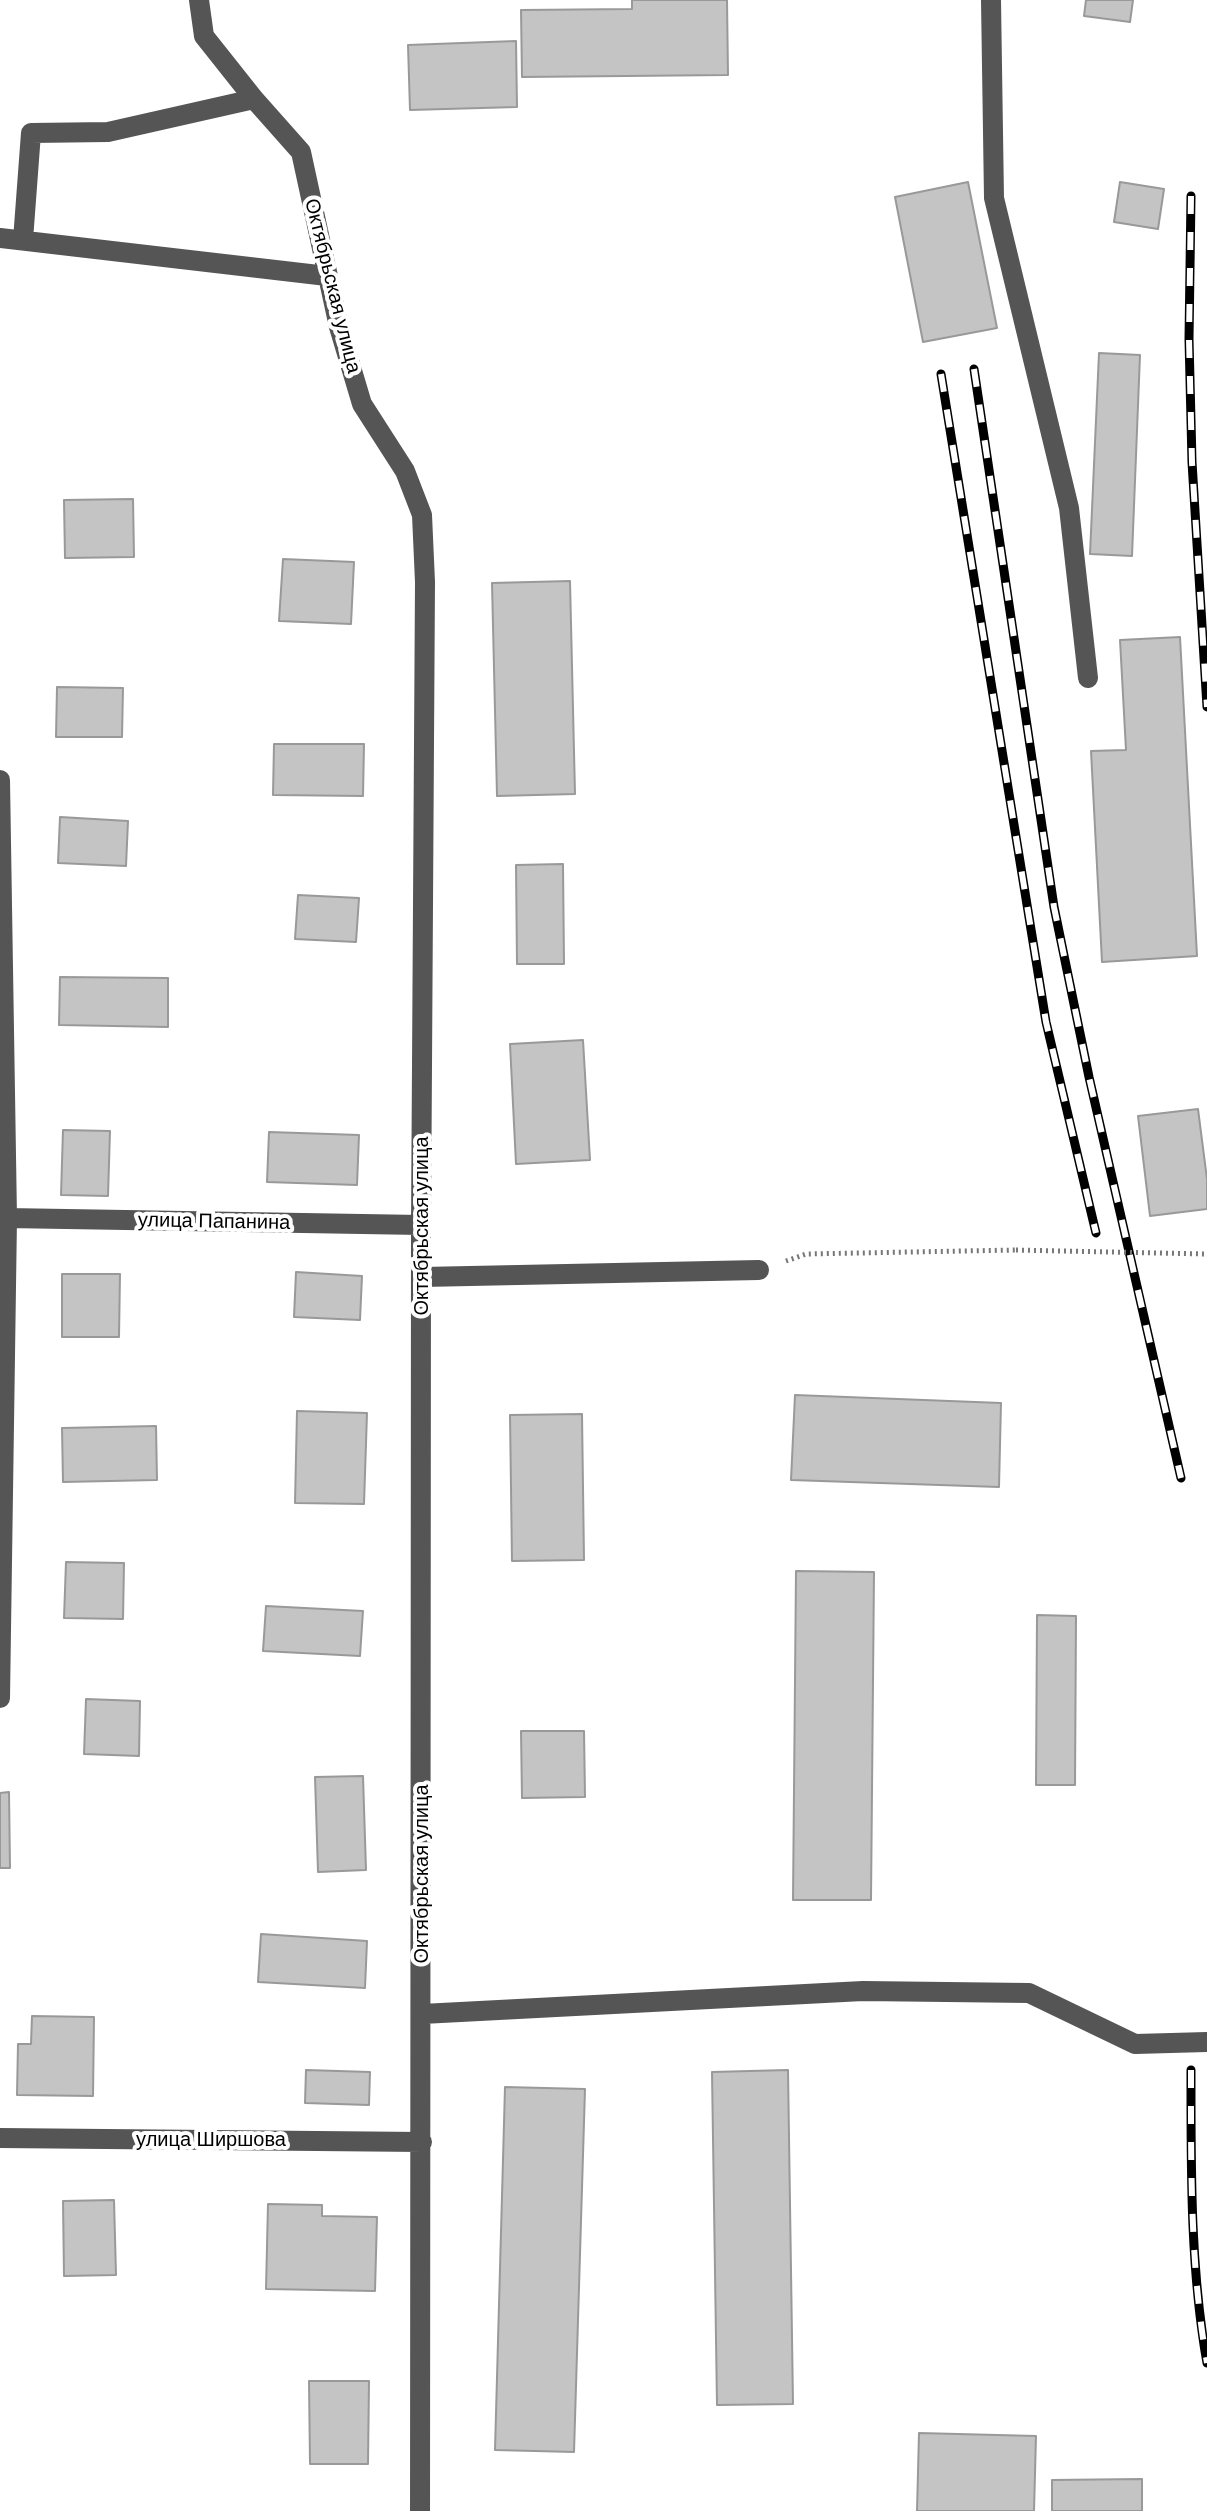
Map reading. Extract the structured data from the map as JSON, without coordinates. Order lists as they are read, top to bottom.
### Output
{
  "streets": {
    "street": ["Октябрьская улица", "улица Папанина", "улица Ширшова"]
  },
  "crossings": [
    ["Октябрьская улица", "улица Папанина"],
    ["Октябрьская улица", "улица Ширшова"]
  ]
}
